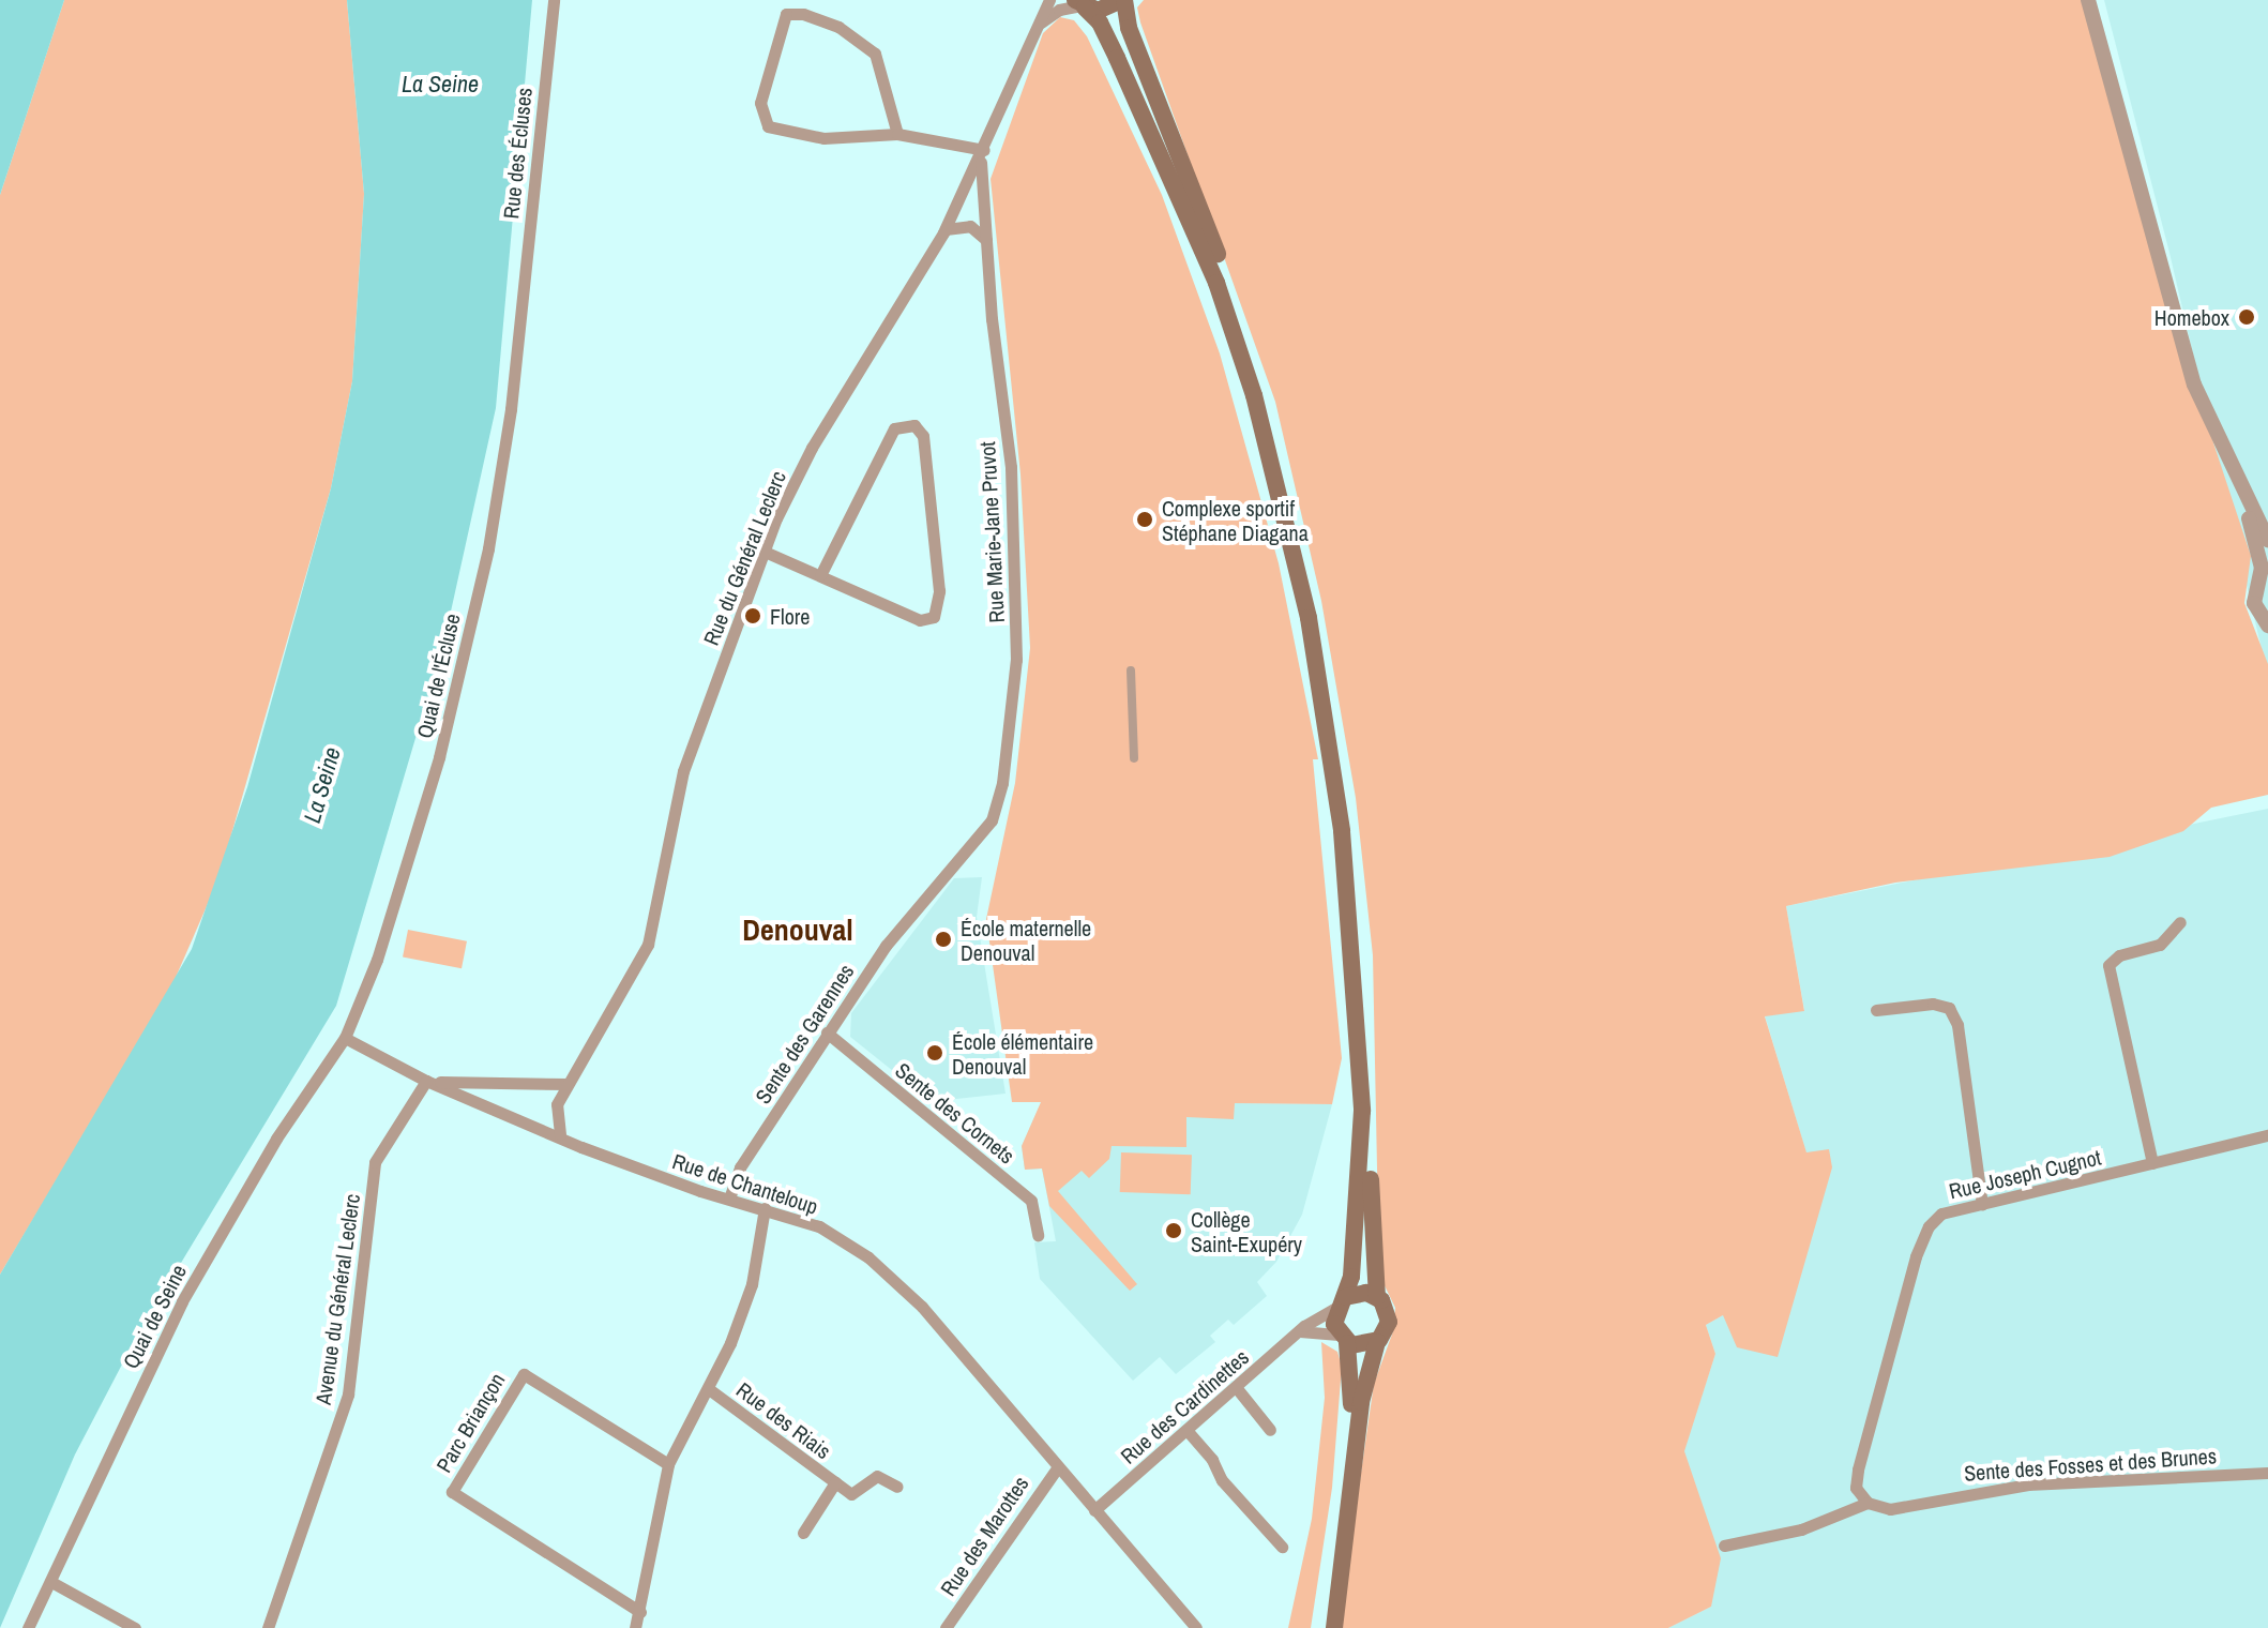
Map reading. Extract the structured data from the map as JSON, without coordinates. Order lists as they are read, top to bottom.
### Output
{
  "streets": {
    "street": [
      "Rue des Écluses",
      "Rue Marie-Jane Pruvot",
      "Rue du Général Leclerc",
      "Quai de l'Écluse",
      "Sente des Garennes",
      "Sente des Cornets",
      "Rue Joseph Cugnot",
      "Rue de Chanteloup",
      "Avenue du Général Leclerc",
      "Quai de Seine",
      "Rue des Cardinettes",
      "Rue des Riais",
      "Parc Briançon",
      "Sente des Fosses et des Brunes",
      "Rue des Marottes"
    ]
  },
  "crossings": [
    ["Rue des Écluses", "Quai de l'Écluse"],
    ["Rue Marie-Jane Pruvot", "Rue du Général Leclerc"],
    ["Rue Marie-Jane Pruvot", "Sente des Garennes"],
    ["Quai de l'Écluse", "Rue de Chanteloup"],
    ["Quai de l'Écluse", "Quai de Seine"],
    ["Sente des Garennes", "Sente des Cornets"],
    ["Sente des Garennes", "Rue de Chanteloup"],
    ["Rue Joseph Cugnot", "Sente des Fosses et des Brunes"],
    ["Rue de Chanteloup", "Avenue du Général Leclerc"],
    ["Rue de Chanteloup", "Quai de Seine"],
    ["Rue de Chanteloup", "Rue des Cardinettes"],
    ["Rue de Chanteloup", "Rue des Marottes"]
  ],
  "districts": ["Denouval"],
  "water": ["La Seine"],
  "places": [
    "Homebox",
    "Complexe sportif Stéphane Diagana",
    "Flore",
    "École maternelle Denouval",
    "École élémentaire Denouval",
    "Collège Saint-Exupéry"
  ]
}
